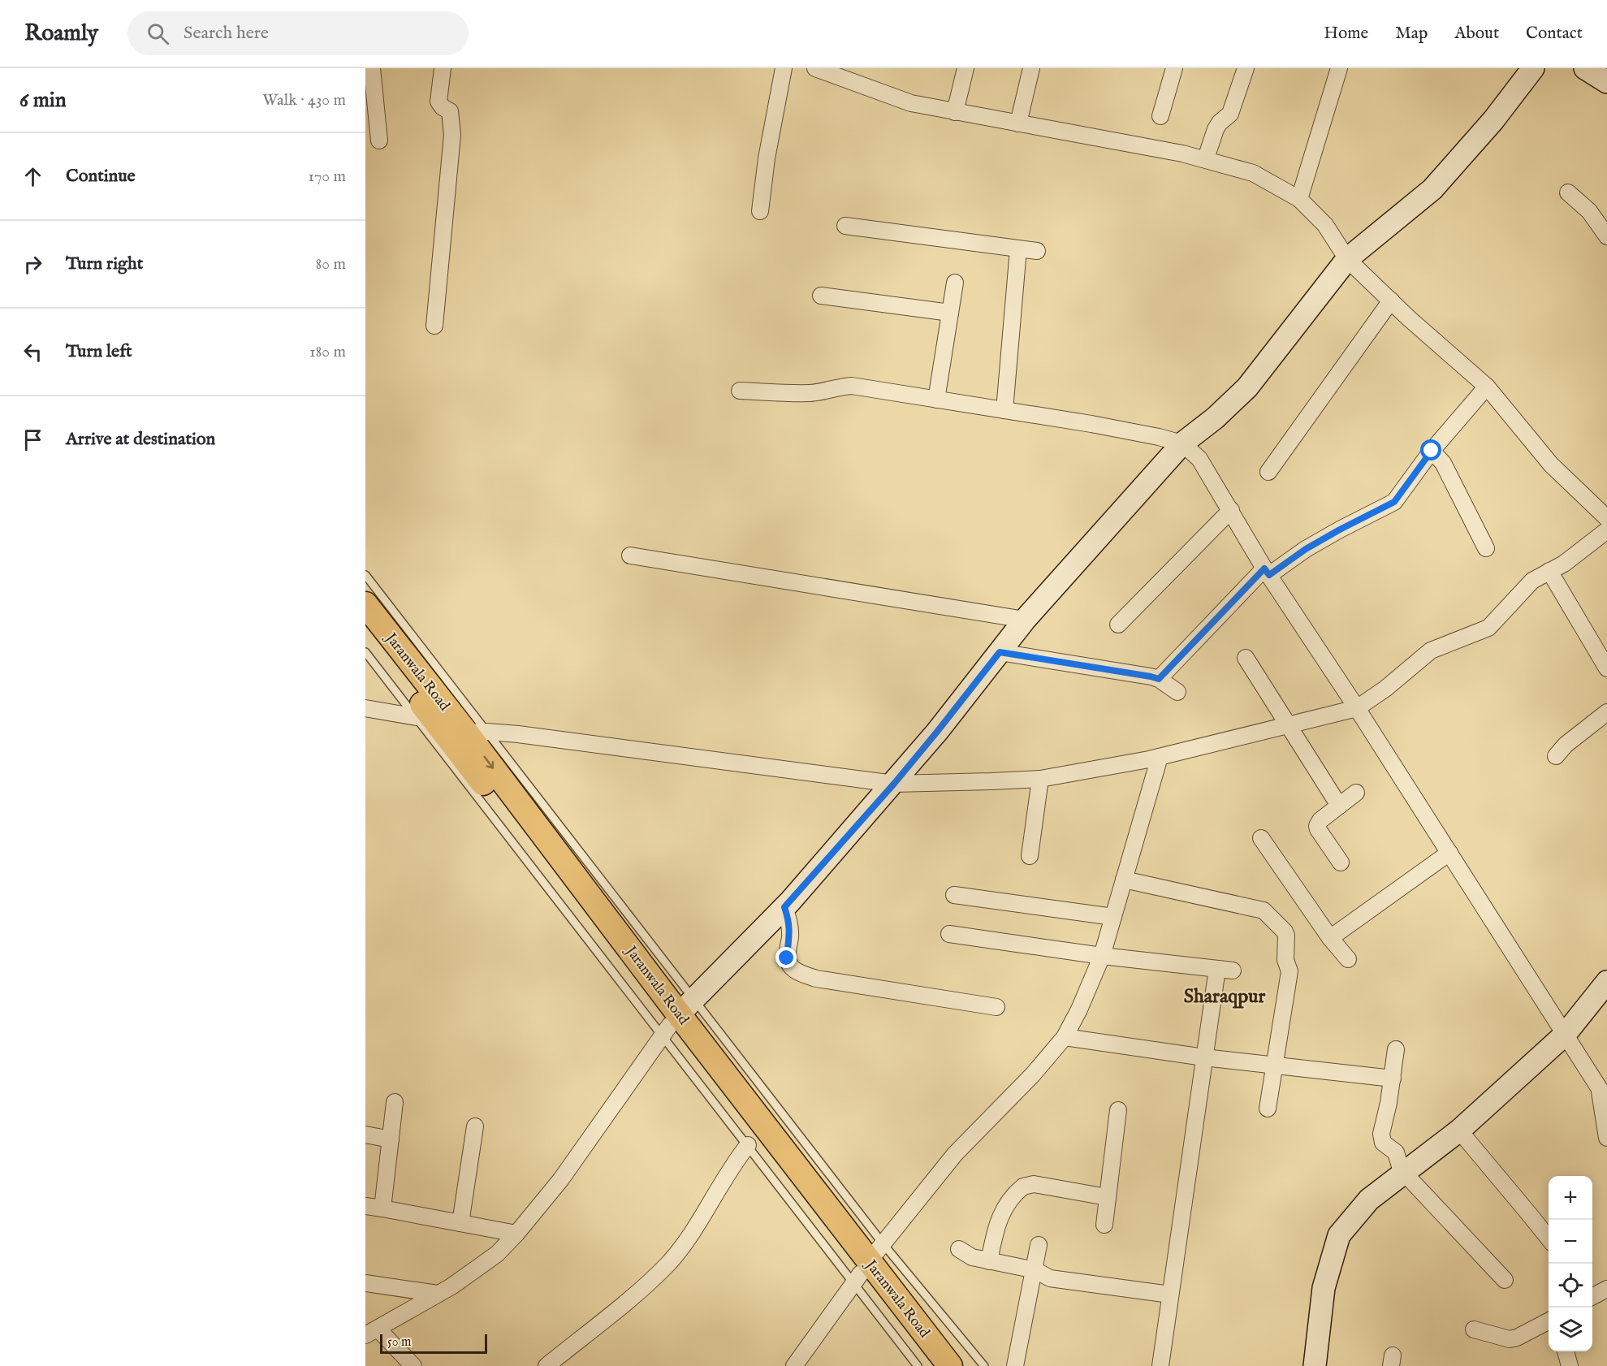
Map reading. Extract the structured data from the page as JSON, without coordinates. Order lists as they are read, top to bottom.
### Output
{
  "streets": {
    "main road": ["Jaranwala Road"]
  },
  "districts": ["Sharaqpur"],
  "scale_bar": "50 m",
  "page": {
    "header": "Roamly",
    "search": "Search here",
    "nav": [
      "Home",
      "Map",
      "About",
      "Contact"
    ],
    "heading": ["6 min", "Walk · 430 m"],
    "list": [
      ["Continue", "170 m"],
      ["Turn right", "80 m"],
      ["Turn left", "180 m"],
      "Arrive at destination"
    ],
    "map_buttons": ["+", "−"],
    "scale": "50 m"
  }
}
